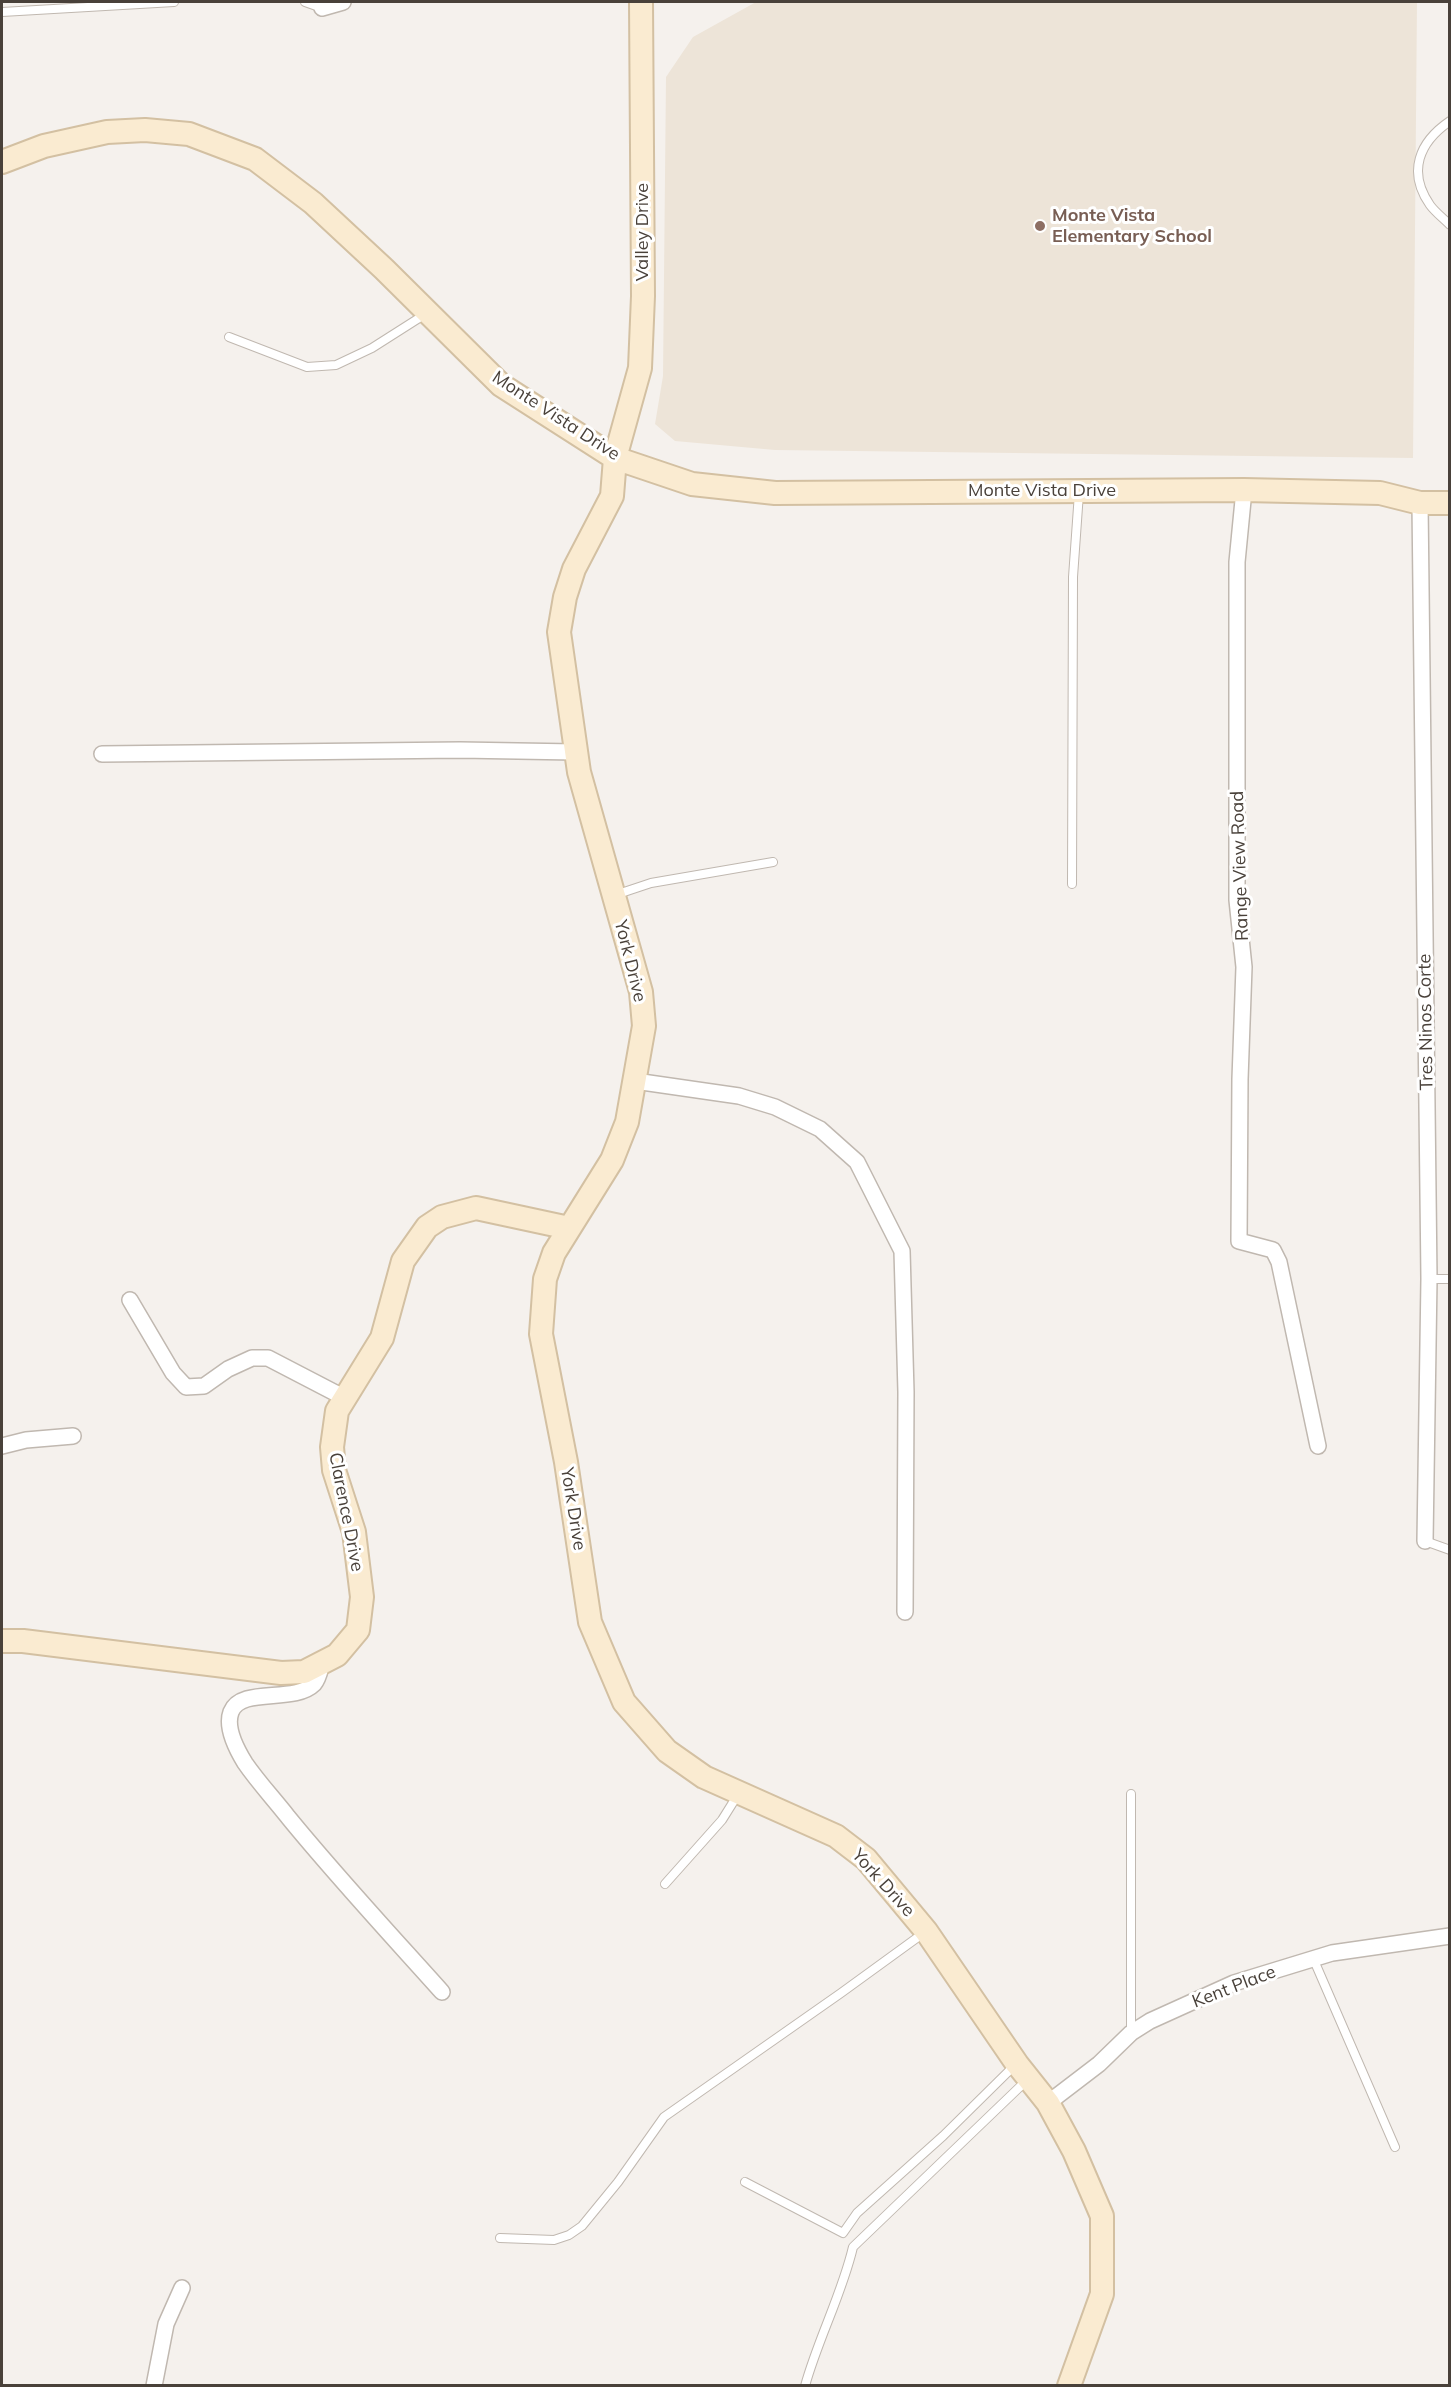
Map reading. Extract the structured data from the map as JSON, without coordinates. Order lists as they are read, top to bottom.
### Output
{
  "streets": {
    "street": [
      "Valley Drive",
      "Monte Vista Drive",
      "Range View Road",
      "York Drive",
      "Tres Ninos Corte",
      "Clarence Drive",
      "Kent Place"
    ]
  },
  "crossings": [
    ["Valley Drive", "Monte Vista Drive"],
    ["Valley Drive", "York Drive"],
    ["Monte Vista Drive", "Range View Road"],
    ["Monte Vista Drive", "York Drive"],
    ["Monte Vista Drive", "Tres Ninos Corte"],
    ["York Drive", "Clarence Drive"],
    ["York Drive", "Kent Place"]
  ],
  "places": ["Monte Vista Elementary School"]
}
